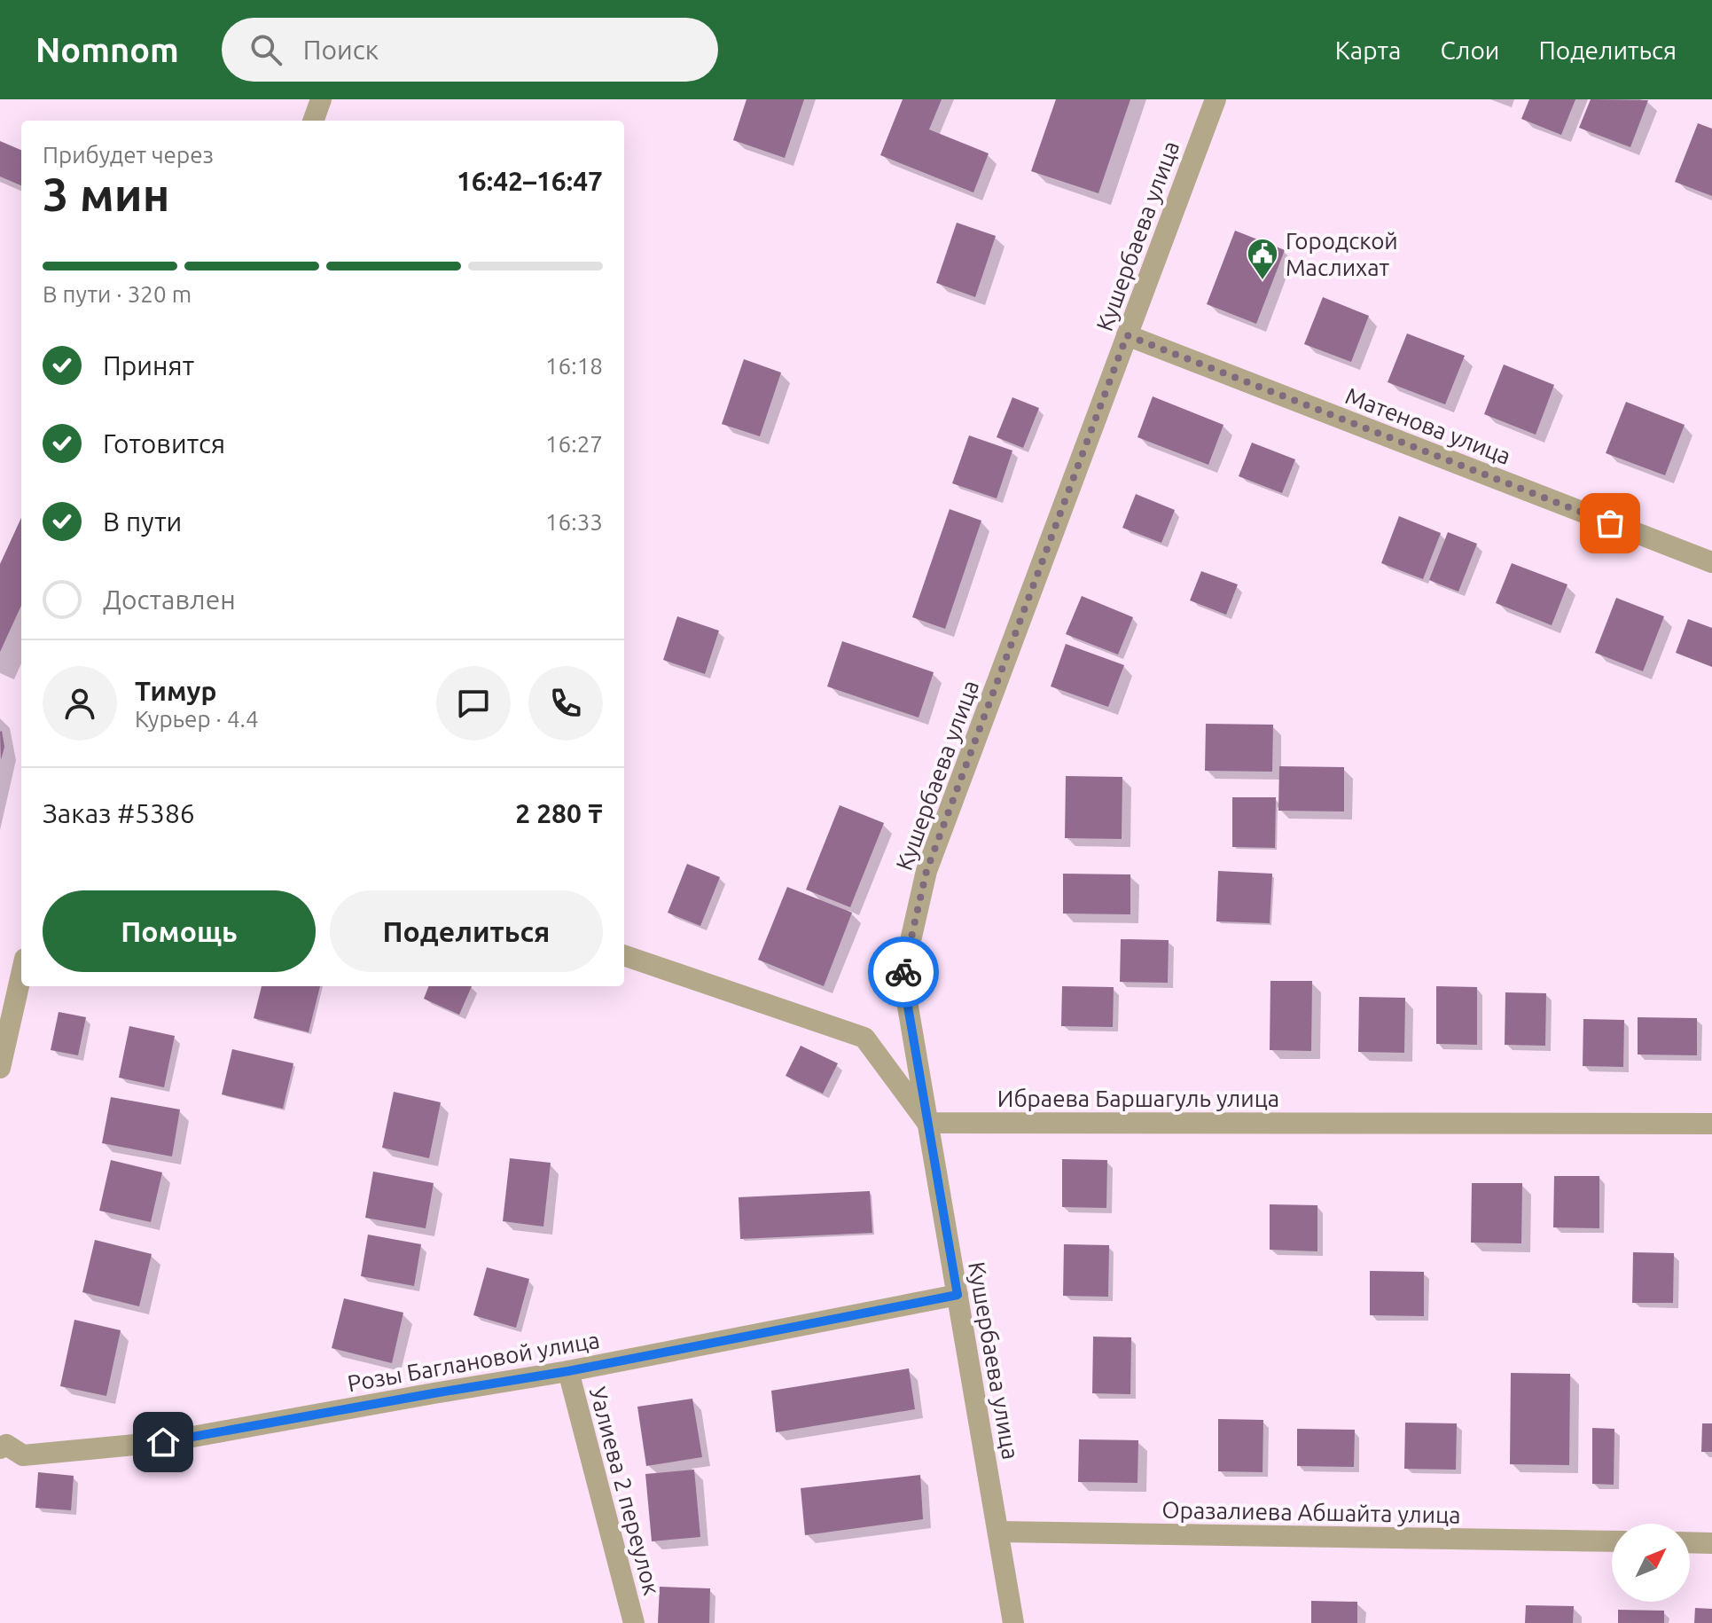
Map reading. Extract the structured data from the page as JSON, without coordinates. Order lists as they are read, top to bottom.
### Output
{
  "streets": {
    "street": [
      "Кушербаева улица",
      "Матенова улица",
      "Ибраева Баршагуль улица",
      "Розы Баглановой улица",
      "Уалиева 2 переулок",
      "Оразалиева Абшайта улица"
    ]
  },
  "crossings": [
    ["Кушербаева улица", "Матенова улица"],
    ["Кушербаева улица", "Ибраева Баршагуль улица"],
    ["Кушербаева улица", "Розы Баглановой улица"],
    ["Кушербаева улица", "Оразалиева Абшайта улица"],
    ["Розы Баглановой улица", "Уалиева 2 переулок"]
  ],
  "places": {
    "public building": ["Городской Маслихат"]
  },
  "north": "top right",
  "page": {
    "header": "Nomnom",
    "search": "Поиск",
    "nav": ["Карта", "Слои", "Поделиться"],
    "heading": ["3 мин", "Прибудет через", "16:42–16:47"],
    "panel": [
      "Тимур",
      "Курьер · 4.4",
      "Заказ #5386",
      "2 280 ₸"
    ],
    "bar": "В пути · 320 m",
    "list": [
      ["Принят", "16:18"],
      ["Готовится", "16:27"],
      ["В пути", "16:33"],
      "Доставлен"
    ],
    "buttons": ["Помощь", "Поделиться"]
  }
}
